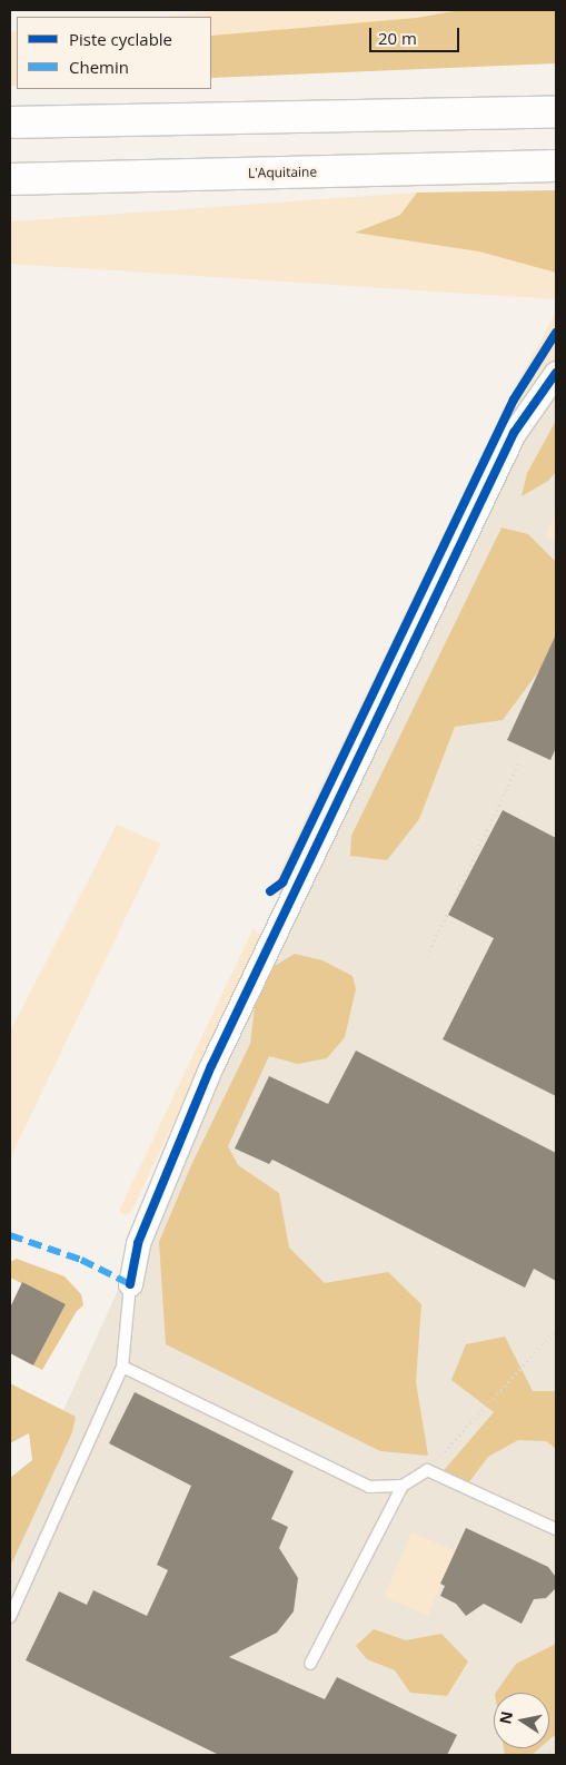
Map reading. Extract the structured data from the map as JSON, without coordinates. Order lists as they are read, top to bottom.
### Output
{
  "streets": {
    "highway": ["L'Aquitaine"]
  },
  "legend": ["Piste cyclable", "Chemin"],
  "scale_bar": "20 m",
  "north": "left"
}
